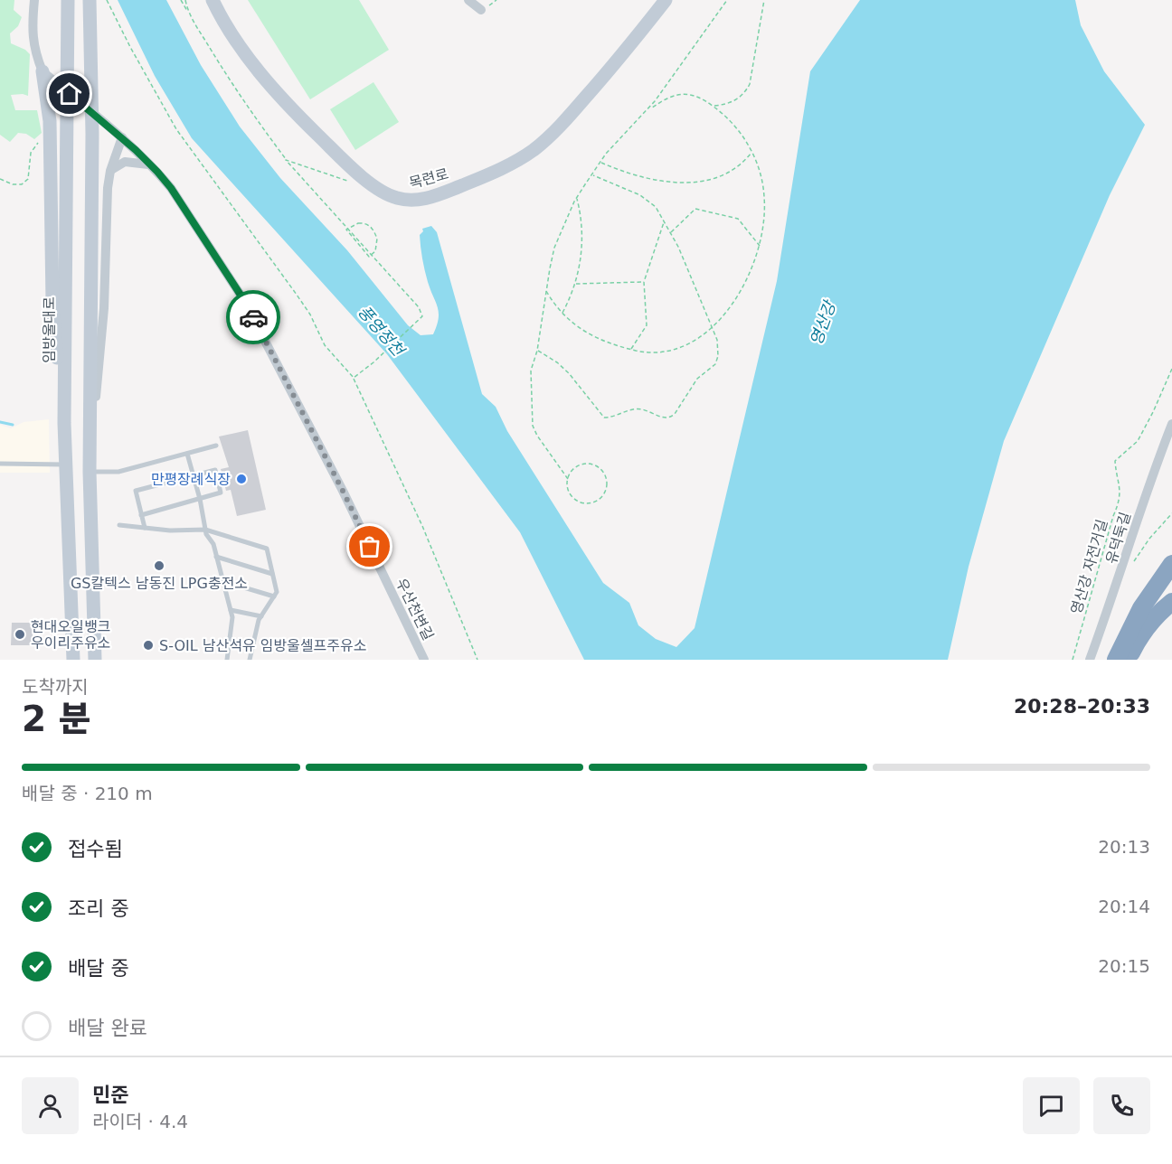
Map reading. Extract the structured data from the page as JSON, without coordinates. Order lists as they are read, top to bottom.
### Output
{
  "streets": {
    "main road": ["목련로", "임방울대로"],
    "street": ["유덕둑길", "우산천변길"],
    "path": ["영산강 자전거길"]
  },
  "water": ["영산강", "풍영정천"],
  "places": [
    "만평장례식장",
    "GS칼텍스 남동진 LPG충전소",
    "현대오일뱅크 우이리주유소",
    "S-OIL 남산석유 임방울셀프주유소"
  ],
  "page": {
    "heading": ["2 분", "도착까지", "20:28–20:33"],
    "panel": ["민준", "라이더 · 4.4"],
    "bar": "배달 중 · 210 m",
    "list": [
      ["접수됨", "20:13"],
      ["조리 중", "20:14"],
      ["배달 중", "20:15"],
      "배달 완료"
    ]
  }
}
